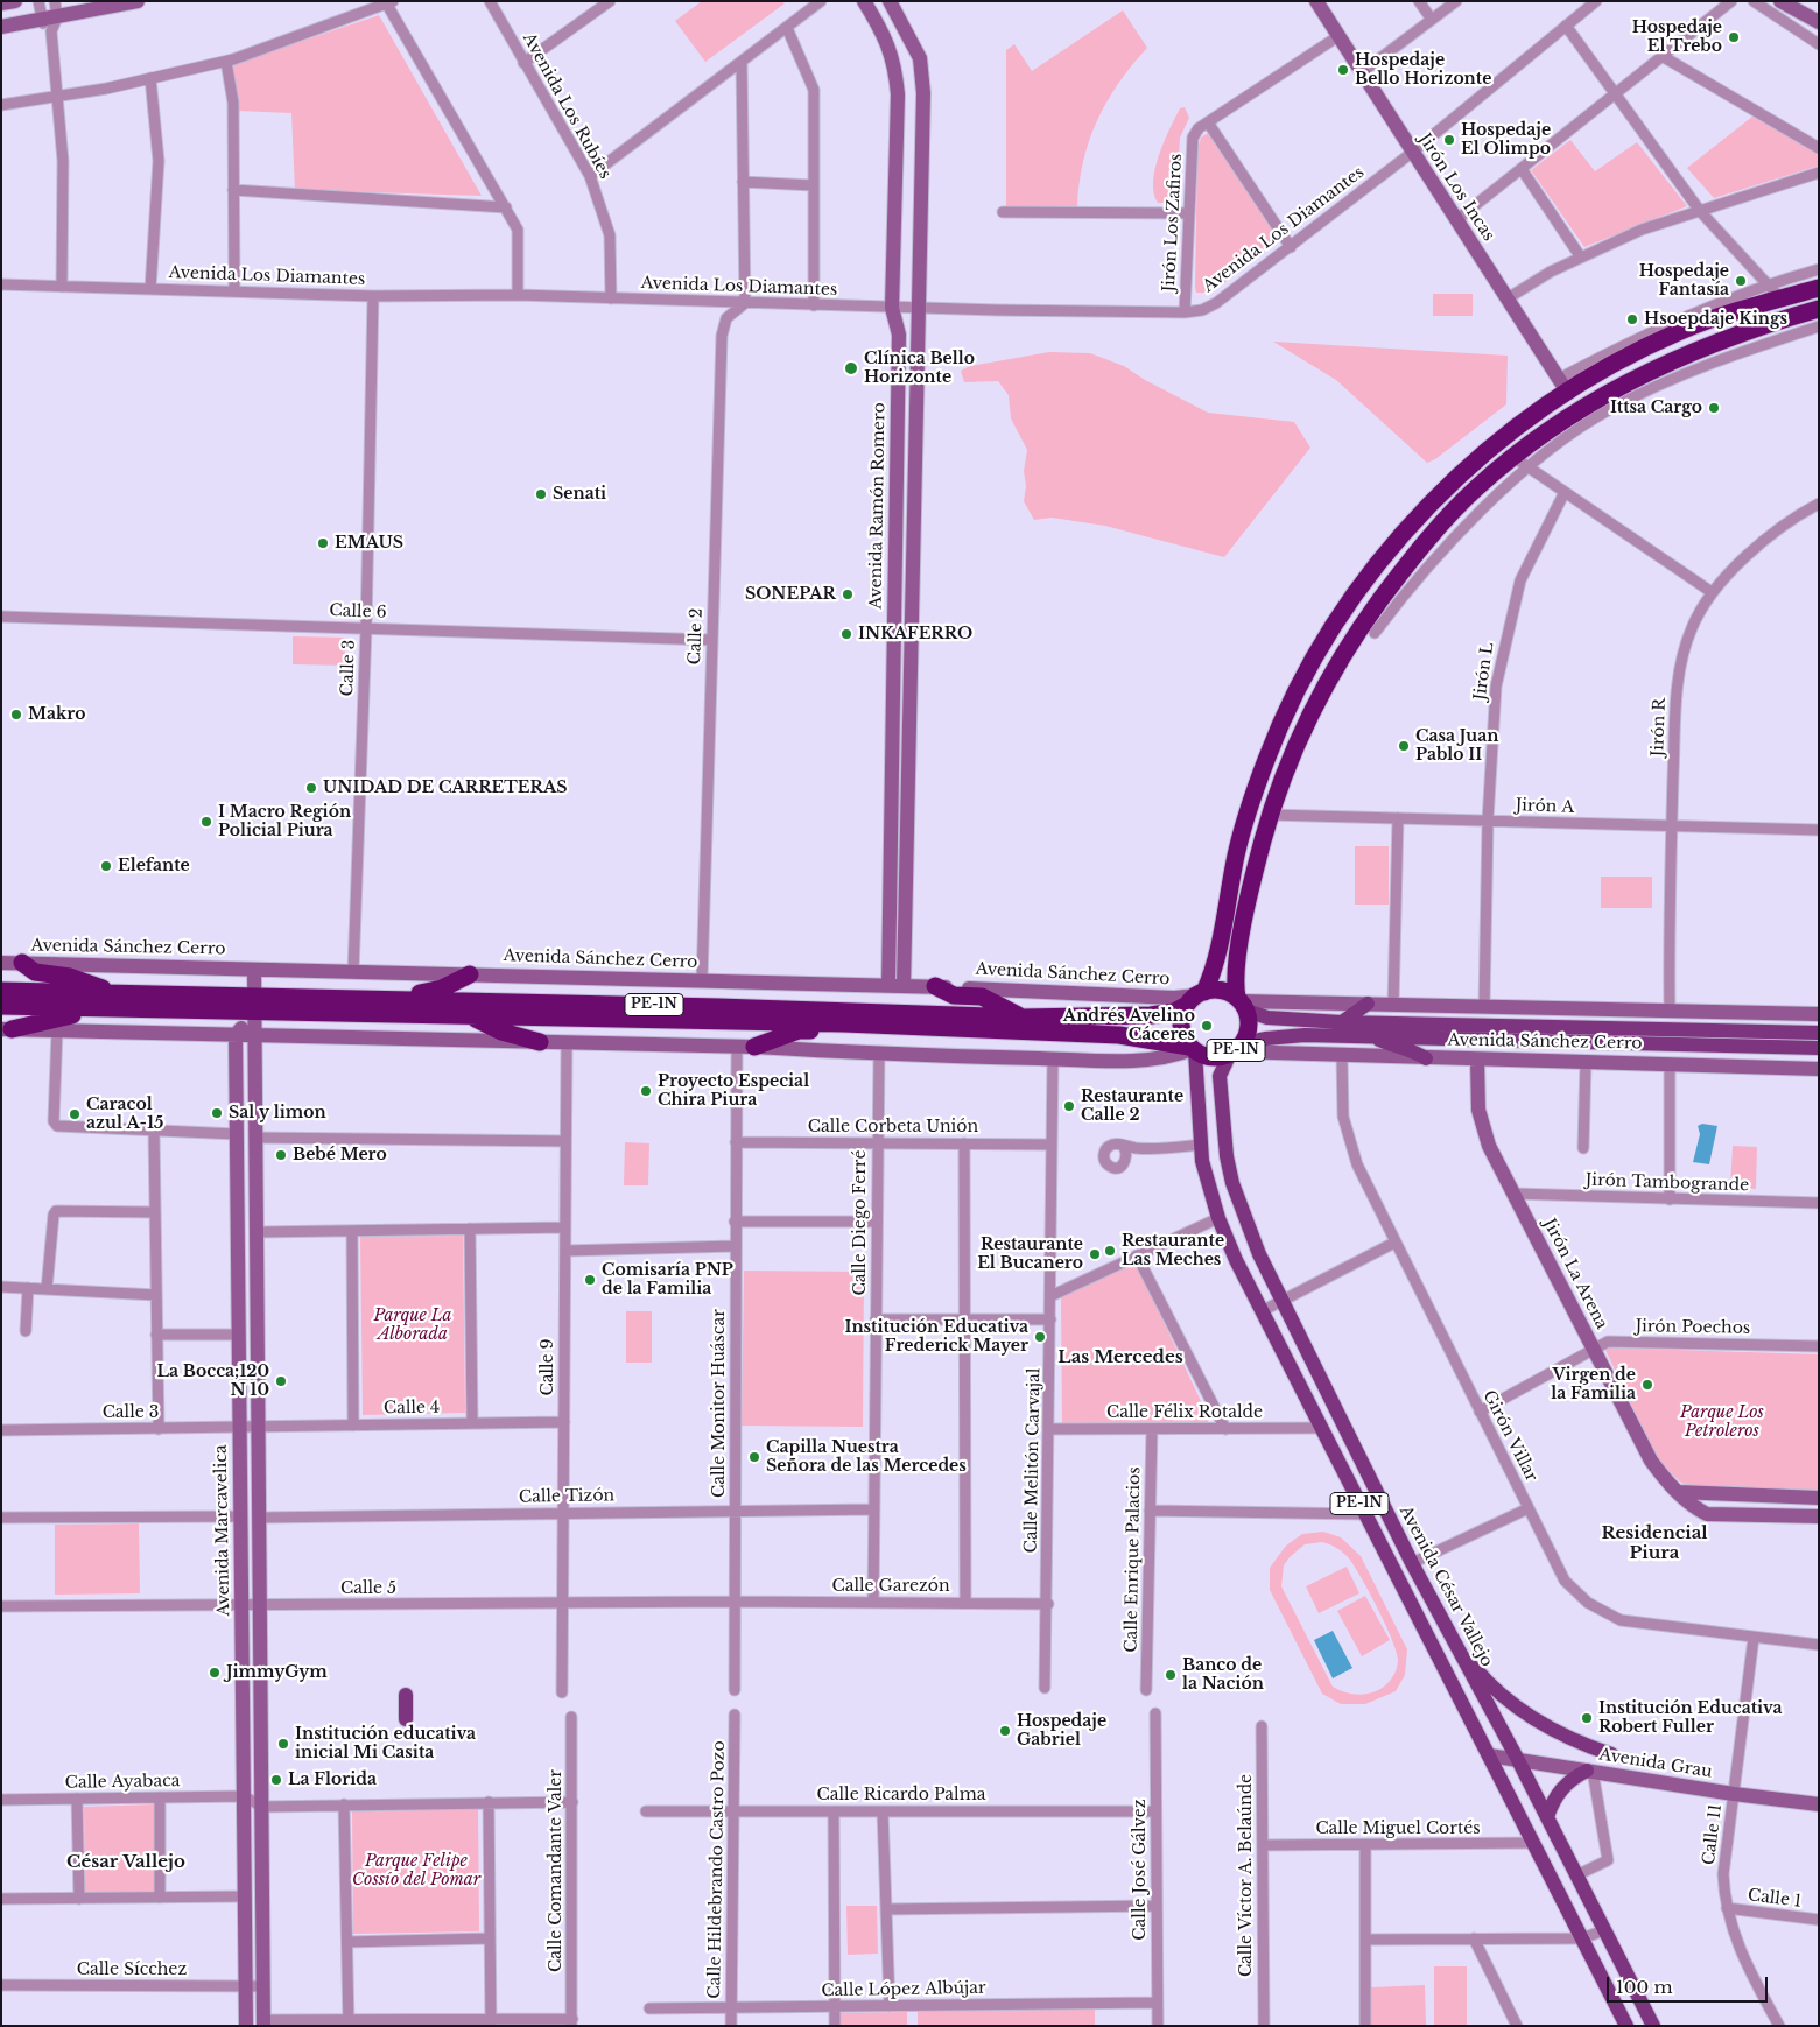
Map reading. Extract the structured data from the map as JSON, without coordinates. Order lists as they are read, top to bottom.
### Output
{
  "streets": {
    "highway": ["Avenida Sánchez Cerro", "PE-1N"],
    "main road": ["Avenida César Vallejo"],
    "street": [
      "Avenida Los Rubíes",
      "Jirón Los Incas",
      "Jirón Los Zafiros",
      "Avenida Los Diamantes",
      "Avenida Ramón Romero",
      "Calle 6",
      "Calle 2",
      "Calle 3",
      "Jirón L",
      "Jirón R",
      "Jirón A",
      "Calle Corbeta Unión",
      "Jirón Tambogrande",
      "Calle Diego Ferré",
      "Jirón La Arena",
      "Jirón Poechos",
      "Calle 9",
      "Calle Monitor Huáscar",
      "Calle 4",
      "Calle Félix Rotalde",
      "Girón Villar",
      "Calle Melitón Carvajal",
      "Calle Tizón",
      "Avenida Marcavelica",
      "Calle Enrique Palacios",
      "Calle Garezón",
      "Calle 5",
      "Avenida Grau",
      "Calle Ayabaca",
      "Calle Ricardo Palma",
      "Calle Miguel Cortés",
      "Calle 11",
      "Calle Hildebrando Castro Pozo",
      "Calle José Gálvez",
      "Calle Comandante Valer",
      "Calle Víctor A. Belaúnde",
      "Calle 1",
      "Calle Sícchez",
      "Calle López Albújar"
    ]
  },
  "crossings": [
    ["Avenida Los Rubíes", "Avenida Los Diamantes"],
    ["Jirón Los Incas", "Jirón Los Zafiros"],
    ["Jirón Los Incas", "Avenida Los Diamantes"],
    ["Jirón Los Zafiros", "Avenida Los Diamantes"],
    ["Avenida Los Diamantes", "Avenida Ramón Romero"],
    ["Avenida Los Diamantes", "Calle 2"],
    ["Avenida Los Diamantes", "Calle 3"],
    ["Avenida Ramón Romero", "Avenida Sánchez Cerro"],
    ["Calle 6", "Calle 2"],
    ["Calle 6", "Calle 3"],
    ["Calle 2", "Avenida Sánchez Cerro"],
    ["Calle 3", "Avenida Sánchez Cerro"],
    ["Calle 3", "Calle 4"],
    ["Calle 3", "Avenida Marcavelica"],
    ["Jirón L", "Jirón A"],
    ["Jirón L", "Avenida Sánchez Cerro"],
    ["Jirón R", "Jirón A"],
    ["Jirón R", "Avenida Sánchez Cerro"],
    ["Avenida Sánchez Cerro", "PE-1N"],
    ["Avenida Sánchez Cerro", "Jirón La Arena"],
    ["Avenida Sánchez Cerro", "Girón Villar"],
    ["Avenida Sánchez Cerro", "Avenida César Vallejo"],
    ["PE-1N", "Calle Félix Rotalde"],
    ["PE-1N", "Avenida César Vallejo"],
    ["PE-1N", "Avenida Grau"],
    ["PE-1N", "Calle Miguel Cortés"],
    ["Calle Corbeta Unión", "Calle Diego Ferré"],
    ["Calle Corbeta Unión", "Calle Monitor Huáscar"],
    ["Calle Corbeta Unión", "Calle Melitón Carvajal"],
    ["Jirón Tambogrande", "Jirón La Arena"],
    ["Calle Diego Ferré", "Calle Tizón"],
    ["Calle Diego Ferré", "Calle Garezón"],
    ["Jirón La Arena", "Jirón Poechos"],
    ["Jirón Poechos", "Girón Villar"],
    ["Calle 9", "Calle 4"],
    ["Calle 9", "Calle Tizón"],
    ["Calle 9", "Calle 5"],
    ["Calle Monitor Huáscar", "Calle Tizón"],
    ["Calle Monitor Huáscar", "Calle Garezón"],
    ["Calle Monitor Huáscar", "Calle 5"],
    ["Calle Félix Rotalde", "Calle Melitón Carvajal"],
    ["Calle Félix Rotalde", "Calle Enrique Palacios"],
    ["Girón Villar", "Calle 11"],
    ["Calle Melitón Carvajal", "Calle Garezón"],
    ["Avenida Marcavelica", "Calle 5"],
    ["Avenida Marcavelica", "Calle Ayabaca"],
    ["Avenida Marcavelica", "Calle Sícchez"],
    ["Calle Garezón", "Calle 5"],
    ["Avenida César Vallejo", "Avenida Grau"],
    ["Avenida Grau", "Calle 11"],
    ["Calle Ricardo Palma", "Calle Hildebrando Castro Pozo"],
    ["Calle Ricardo Palma", "Calle José Gálvez"],
    ["Calle Miguel Cortés", "Calle Víctor A. Belaúnde"],
    ["Calle 11", "Calle 1"],
    ["Calle Hildebrando Castro Pozo", "Calle López Albújar"],
    ["Calle José Gálvez", "Calle López Albújar"]
  ],
  "districts": ["Las Mercedes", "Residencial Piura", "César Vallejo"],
  "parks": ["Parque La Alborada", "Parque Los Petroleros", "Parque Felipe Cossío del Pomar"],
  "places": [
    "Hospedaje El Trebo",
    "Hospedaje Bello Horizonte",
    "Hospedaje El Olimpo",
    "Hospedaje Fantasía",
    "Hsoepdaje Kings",
    "Clínica Bello Horizonte",
    "Ittsa Cargo",
    "Senati",
    "EMAUS",
    "SONEPAR",
    "INKAFERRO",
    "Makro",
    "Casa Juan Pablo II",
    "UNIDAD DE CARRETERAS",
    "I Macro Región Policial Piura",
    "Elefante",
    "Andrés Avelino Cáceres",
    "Proyecto Especial Chira Piura",
    "Restaurante Calle 2",
    "Sal y limon",
    "Caracol azul A-15",
    "Bebé Mero",
    "Restaurante Las Meches",
    "Restaurante El Bucanero",
    "Comisaría PNP de la Familia",
    "Institución Educativa Frederick Mayer",
    "La Bocca;120 N 10",
    "Virgen de la Familia",
    "Capilla Nuestra Señora de las Mercedes",
    "JimmyGym",
    "Banco de la Nación",
    "Institución Educativa Robert Fuller",
    "Hospedaje Gabriel",
    "Institución educativa inicial Mi Casita",
    "La Florida"
  ],
  "scale_bar": "100 m"
}
